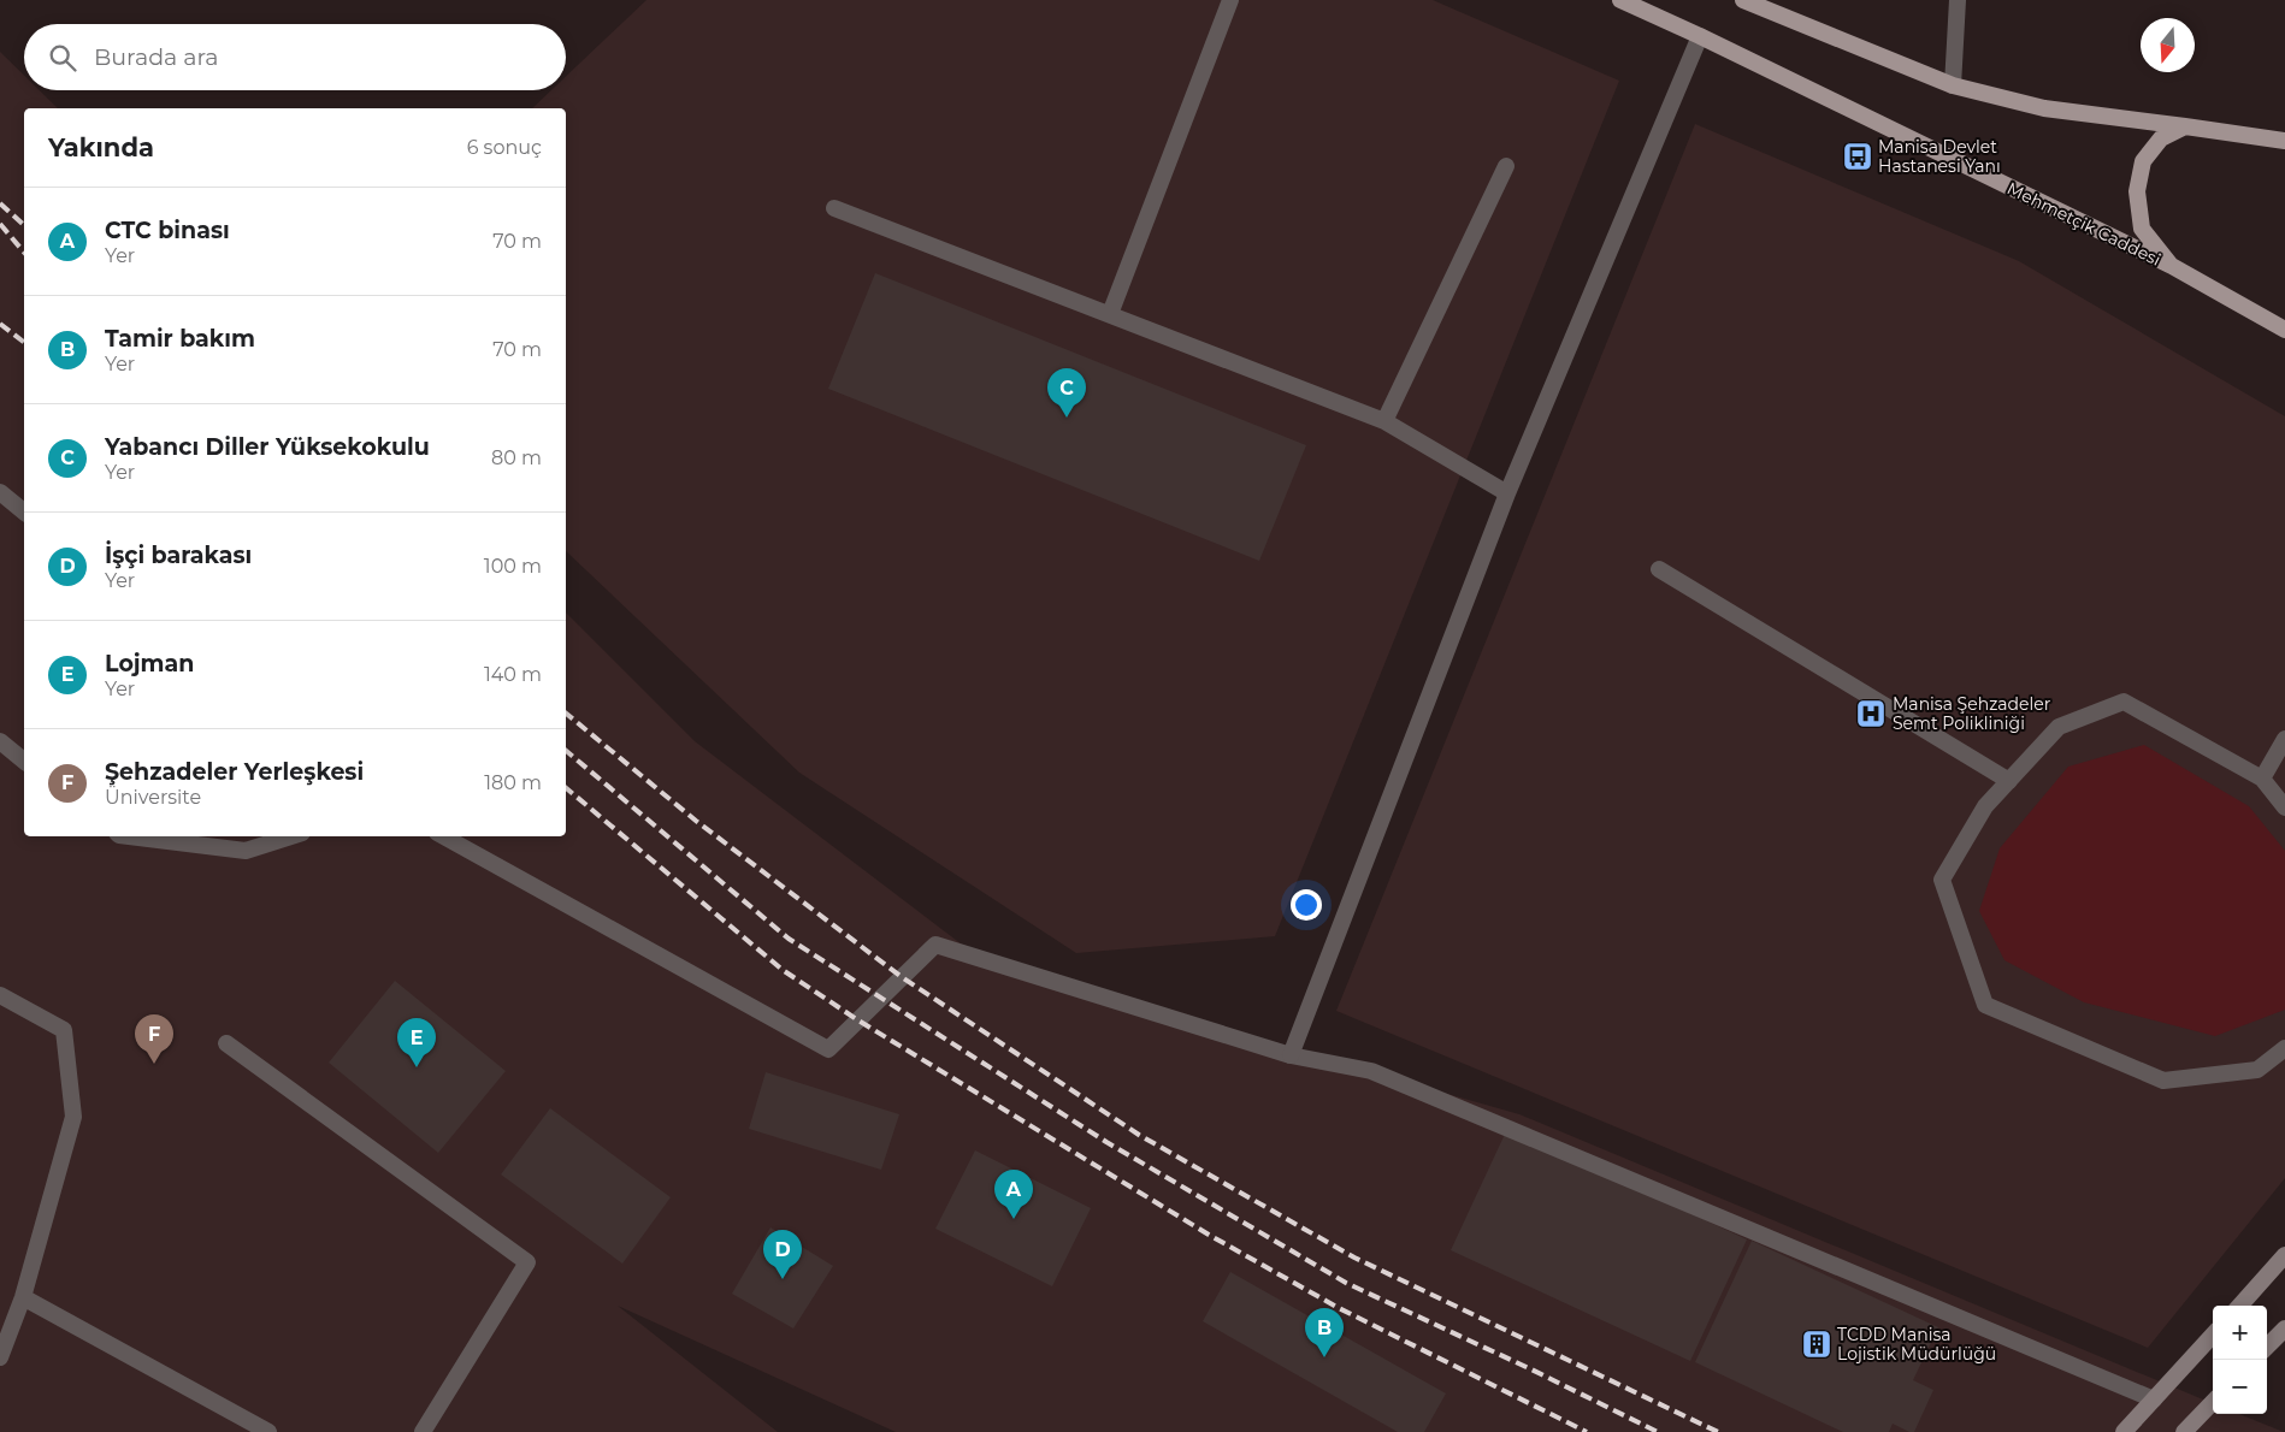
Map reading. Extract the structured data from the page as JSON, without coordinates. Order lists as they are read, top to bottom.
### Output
{
  "streets": {
    "main road": ["Mehmetçik Caddesi"]
  },
  "places": {
    "bus stop": ["Manisa Devlet Hastanesi Yanı"],
    "hospital": ["Manisa Şehzadeler Semt Polikliniği"],
    "building": ["TCDD Manisa Lojistik Müdürlüğü"]
  },
  "north": "bottom",
  "page": {
    "search": "Burada ara",
    "heading": ["Yakında", "6 sonuç"],
    "list": [
      {
        "mark": "A",
        "name": "CTC binası",
        "note": "Yer",
        "value": "70 m"
      },
      {
        "mark": "B",
        "name": "Tamir bakım",
        "note": "Yer",
        "value": "70 m"
      },
      {
        "mark": "C",
        "name": "Yabancı Diller Yüksekokulu",
        "note": "Yer",
        "value": "80 m"
      },
      {
        "mark": "D",
        "name": "İşçi barakası",
        "note": "Yer",
        "value": "100 m"
      },
      {
        "mark": "E",
        "name": "Lojman",
        "note": "Yer",
        "value": "140 m"
      },
      {
        "mark": "F",
        "name": "Şehzadeler Yerleşkesi",
        "note": "Üniversite",
        "value": "180 m"
      }
    ],
    "pins": [
      "C",
      "F",
      "E",
      "A",
      "D",
      "B"
    ],
    "map_buttons": ["+", "−"]
  }
}
